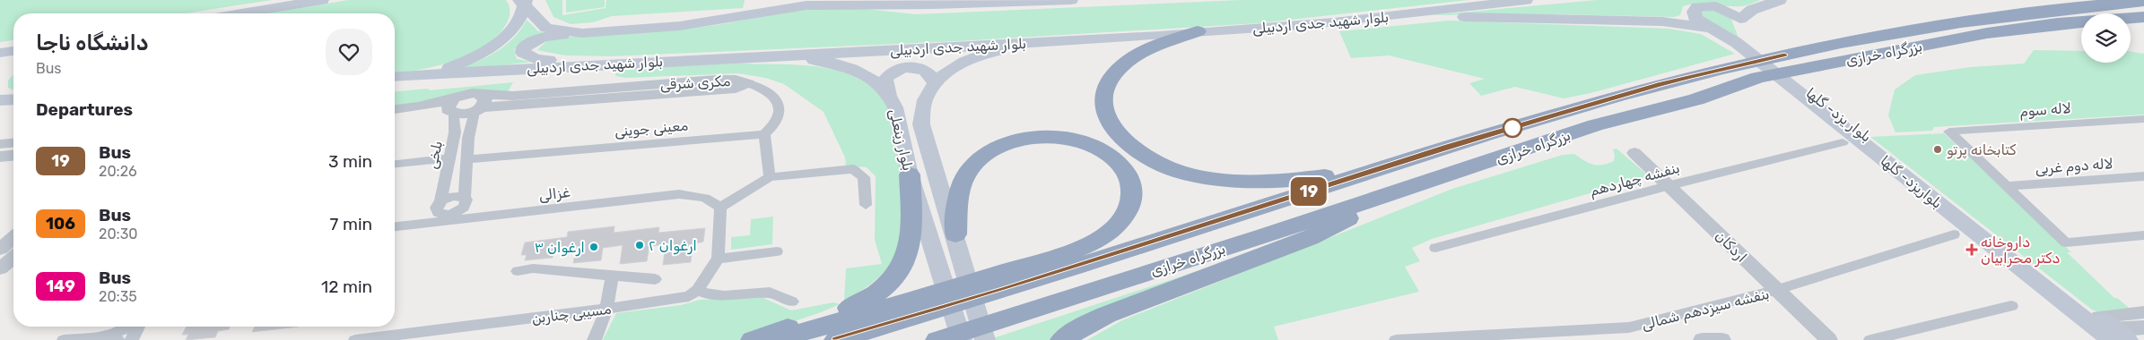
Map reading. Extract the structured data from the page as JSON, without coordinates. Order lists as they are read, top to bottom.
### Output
{
  "streets": {
    "highway": ["بزرگراه خرازی"],
    "main road": [
      "بلوار شهید جدی اردبیلی",
      "بلوار یزد- گلها",
      "بلوار زینعلی",
      "بلواریزد- گلها"
    ],
    "street": [
      "مکری شرقی",
      "لاله سوم",
      "معینی جوینی",
      "بلخی",
      "لاله دوم غربی",
      "بنفشه چهاردهم",
      "غزالی",
      "اردکان",
      "بنفشه سیزدهم شمالی",
      "مسیبی چناربن"
    ]
  },
  "crossings": [
    ["بلوار شهید جدی اردبیلی", "بلوار زینعلی"],
    ["لاله سوم", "لاله دوم غربی"],
    ["بلوار یزد- گلها", "بلواریزد- گلها"],
    ["بلخی", "غزالی"],
    ["بنفشه چهاردهم", "اردکان"],
    ["اردکان", "بنفشه سیزدهم شمالی"]
  ],
  "places": {
    "other": ["كتابخانه پرتو", "ارغوان ۲", "ارغوان ۳"],
    "health": ["داروخانه دکتر محرابیان"]
  },
  "lines": ["bus line 19"],
  "page": {
    "on_map": "19",
    "heading": [
      ["دانشگاه ناجا", "Bus"],
      "Departures"
    ],
    "list": [
      {
        "mark": "19",
        "name": "Bus",
        "note": "20:26",
        "value": "3 min"
      },
      {
        "mark": "106",
        "name": "Bus",
        "note": "20:30",
        "value": "7 min"
      },
      {
        "mark": "149",
        "name": "Bus",
        "note": "20:35",
        "value": "12 min"
      }
    ]
  }
}
